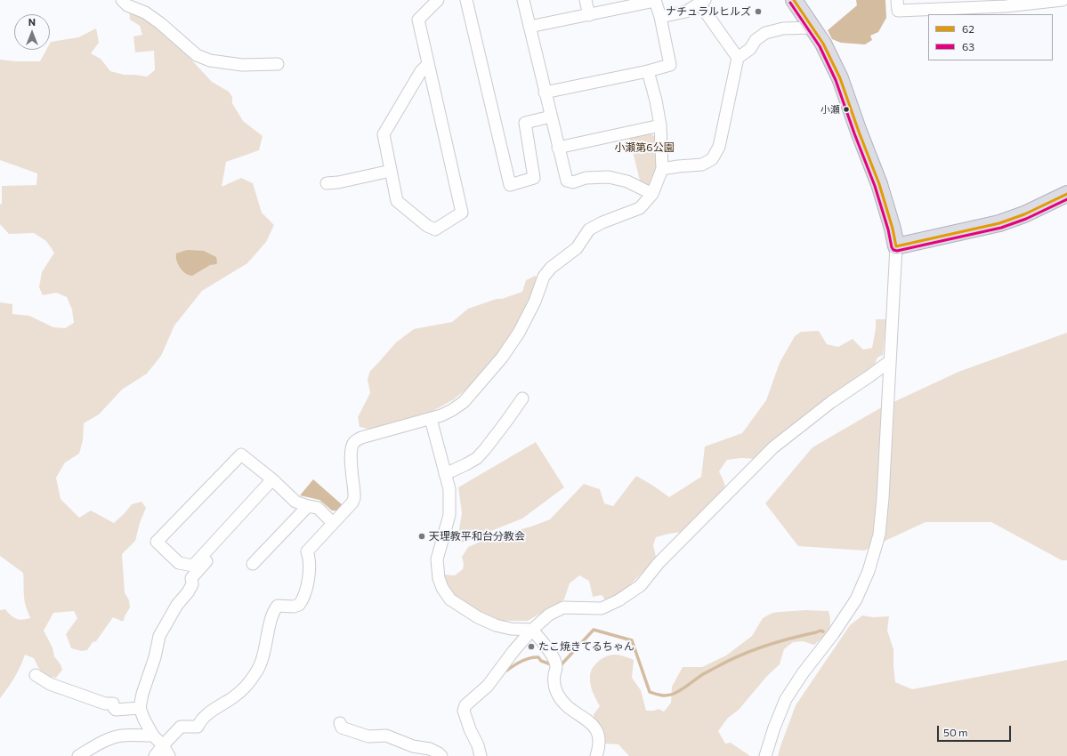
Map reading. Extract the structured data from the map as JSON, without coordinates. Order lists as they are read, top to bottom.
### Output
{
  "parks": ["小瀬第6公園"],
  "places": [
    "ナチュラルヒルズ",
    "小瀬",
    "天理教平和台分教会",
    "たこ焼きてるちゃん"
  ],
  "lines": ["transit line 62", "transit line 63"],
  "legend": ["62", "63"],
  "scale_bar": "50 m",
  "north": "top"
}
